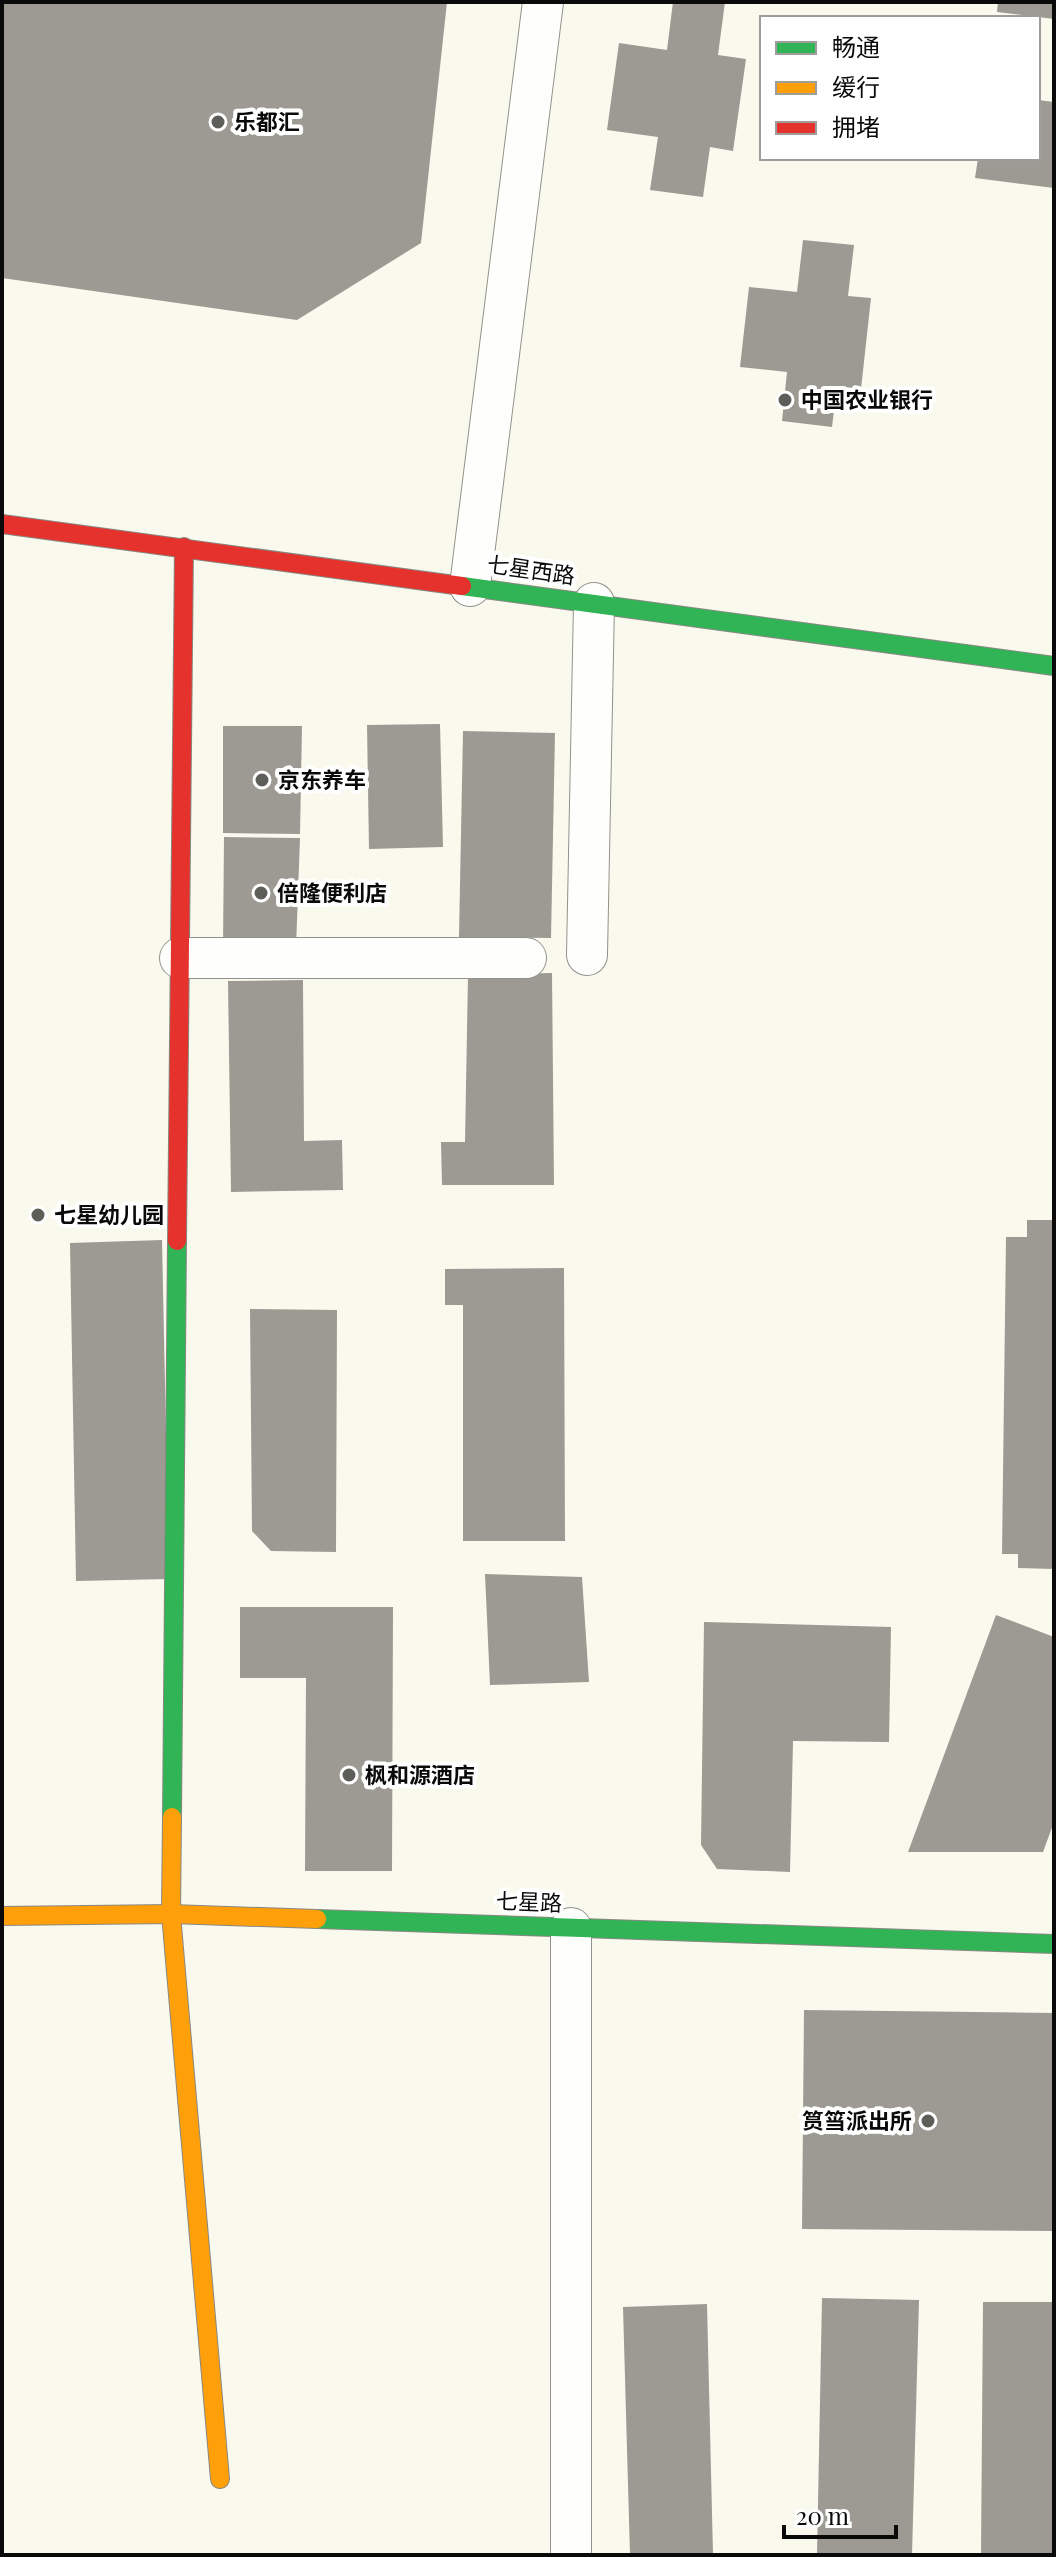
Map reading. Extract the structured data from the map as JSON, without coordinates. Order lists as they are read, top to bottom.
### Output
{
  "streets": {
    "street": ["七星西路", "七星路"]
  },
  "places": [
    "乐都汇",
    "中国农业银行",
    "京东养车",
    "倍隆便利店",
    "七星幼儿园",
    "枫和源酒店",
    "筼筜派出所"
  ],
  "legend": ["畅通", "缓行", "拥堵"],
  "scale_bar": "20 m"
}
